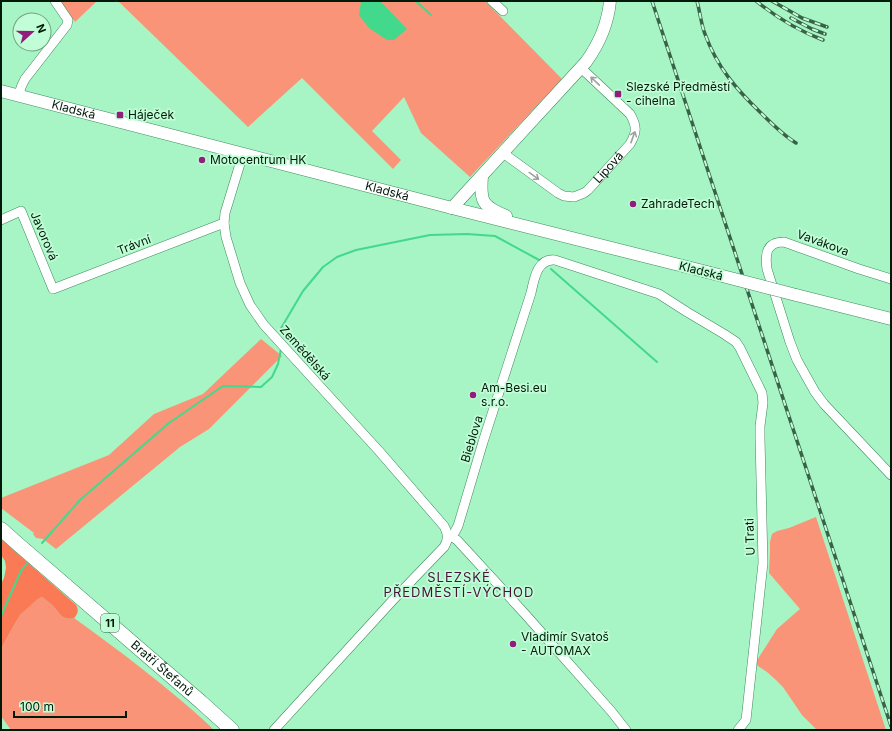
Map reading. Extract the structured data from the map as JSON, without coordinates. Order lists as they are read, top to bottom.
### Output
{
  "streets": {
    "main road": ["Kladská", "11", "Bratří Štefanů"],
    "street": [
      "Lipová",
      "Javorová",
      "Vavákova",
      "Trávní",
      "Zemědělská",
      "Bieblova",
      "U Trati"
    ]
  },
  "crossings": [
    ["Kladská", "Zemědělská"],
    ["Javorová", "Trávní"],
    ["Trávní", "Zemědělská"],
    ["Zemědělská", "Bieblova"],
    ["Bieblova", "U Trati"]
  ],
  "districts": ["SLEZSKÉ PŘEDMĚSTÍ-VÝCHOD"],
  "places": {
    "transit": ["Slezské Předměstí - cihelna", "Háječek"],
    "other": [
      "Motocentrum HK",
      "ZahradeTech",
      "Am-Besi.eu s.r.o.",
      "Vladimír Svatoš - AUTOMAX"
    ]
  },
  "scale_bar": "100 m",
  "north": "right"
}
